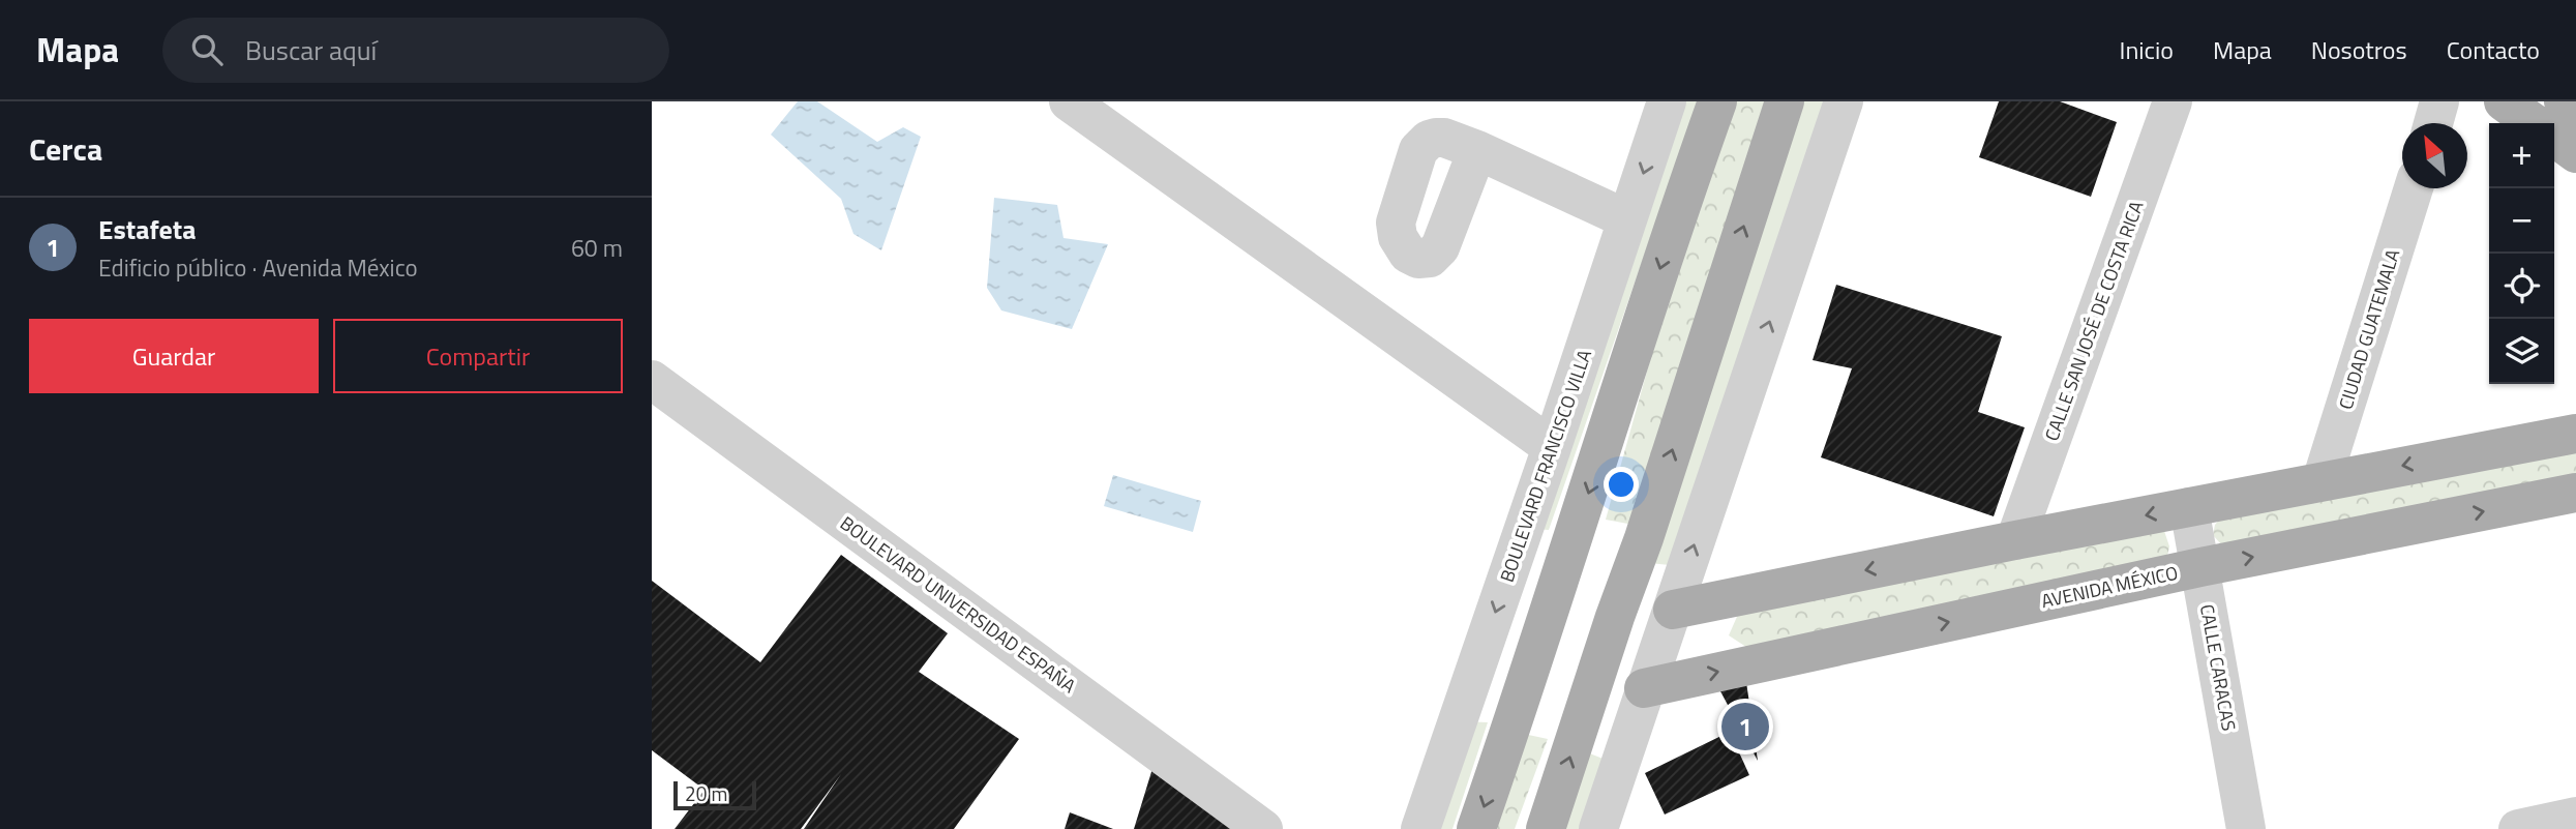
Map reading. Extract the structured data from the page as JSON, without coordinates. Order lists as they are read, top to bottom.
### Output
{
  "streets": {
    "main road": ["AVENIDA MÉXICO"],
    "street": [
      "CALLE SAN JOSÉ DE COSTA RICA",
      "CIUDAD GUATEMALA",
      "BOULEVARD FRANCISCO VILLA",
      "BOULEVARD UNIVERSIDAD ESPAÑA",
      "CALLE CARACAS"
    ]
  },
  "crossings": [
    ["AVENIDA MÉXICO", "CALLE CARACAS"]
  ],
  "scale_bar": "20 m",
  "north": "top left",
  "page": {
    "header": "Mapa",
    "search": "Buscar aquí",
    "nav": [
      "Inicio",
      "Mapa",
      "Nosotros",
      "Contacto"
    ],
    "heading": "Cerca",
    "map_buttons": ["+", "−"],
    "list": [
      {
        "mark": "1",
        "name": "Estafeta",
        "note": "Edificio público · Avenida México",
        "value": "60 m"
      }
    ],
    "buttons": ["Guardar", "Compartir"],
    "pins": "1",
    "scale": "20 m"
  }
}
